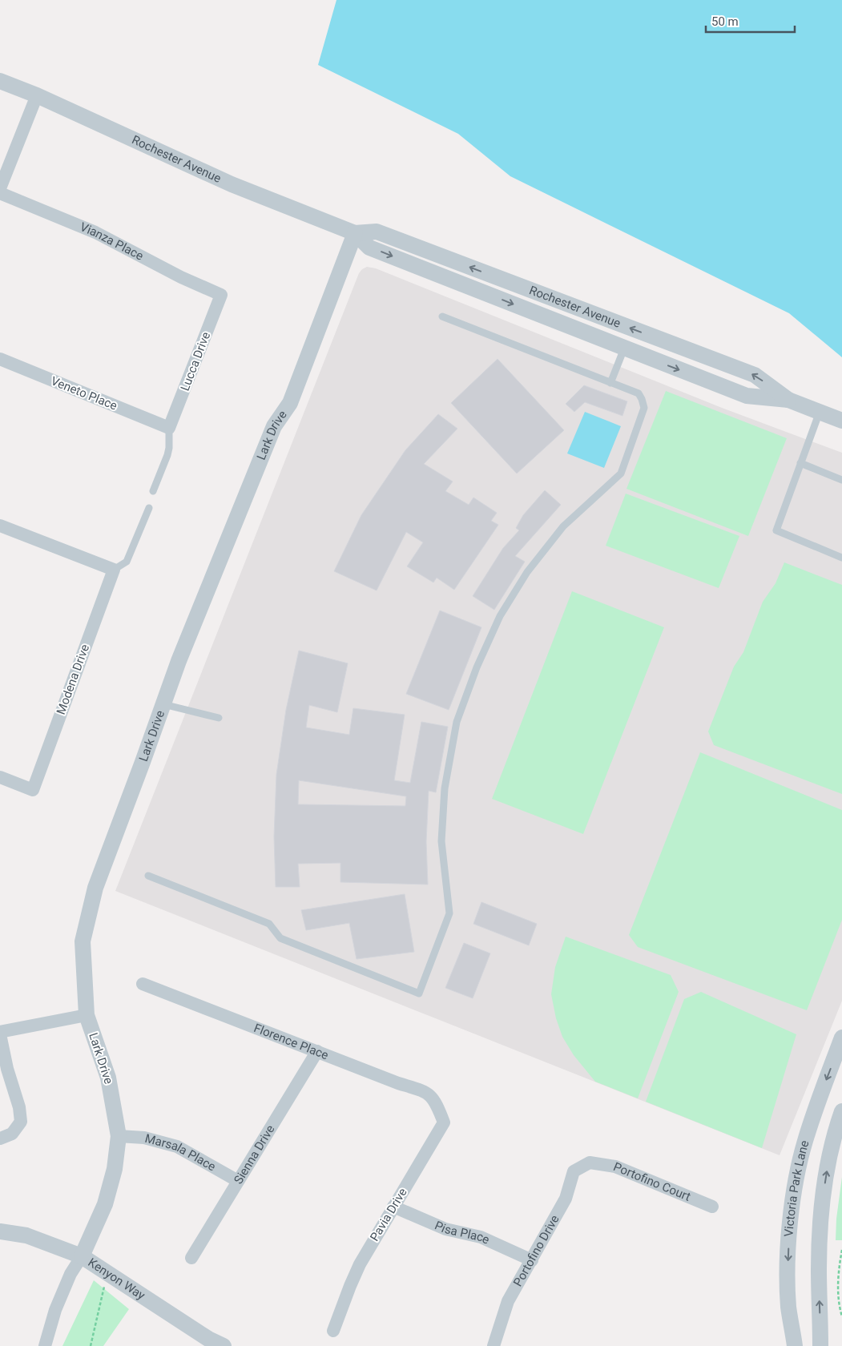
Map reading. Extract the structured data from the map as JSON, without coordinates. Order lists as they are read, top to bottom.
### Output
{
  "streets": {
    "street": [
      "Rochester Avenue",
      "Vianza Place",
      "Lucca Drive",
      "Veneto Place",
      "Lark Drive",
      "Modena Drive",
      "Florence Place",
      "Marsala Place",
      "Sienna Drive",
      "Portofino Court",
      "Victoria Park Lane",
      "Pavia Drive",
      "Pisa Place",
      "Portofino Drive",
      "Kenyon Way"
    ]
  },
  "crossings": [
    ["Rochester Avenue", "Lark Drive"],
    ["Vianza Place", "Lucca Drive"],
    ["Lucca Drive", "Veneto Place"],
    ["Lark Drive", "Marsala Place"],
    ["Lark Drive", "Kenyon Way"],
    ["Florence Place", "Sienna Drive"],
    ["Florence Place", "Pavia Drive"],
    ["Marsala Place", "Sienna Drive"],
    ["Portofino Court", "Portofino Drive"],
    ["Pavia Drive", "Pisa Place"],
    ["Pisa Place", "Portofino Drive"]
  ],
  "scale_bar": "50 m"
}
